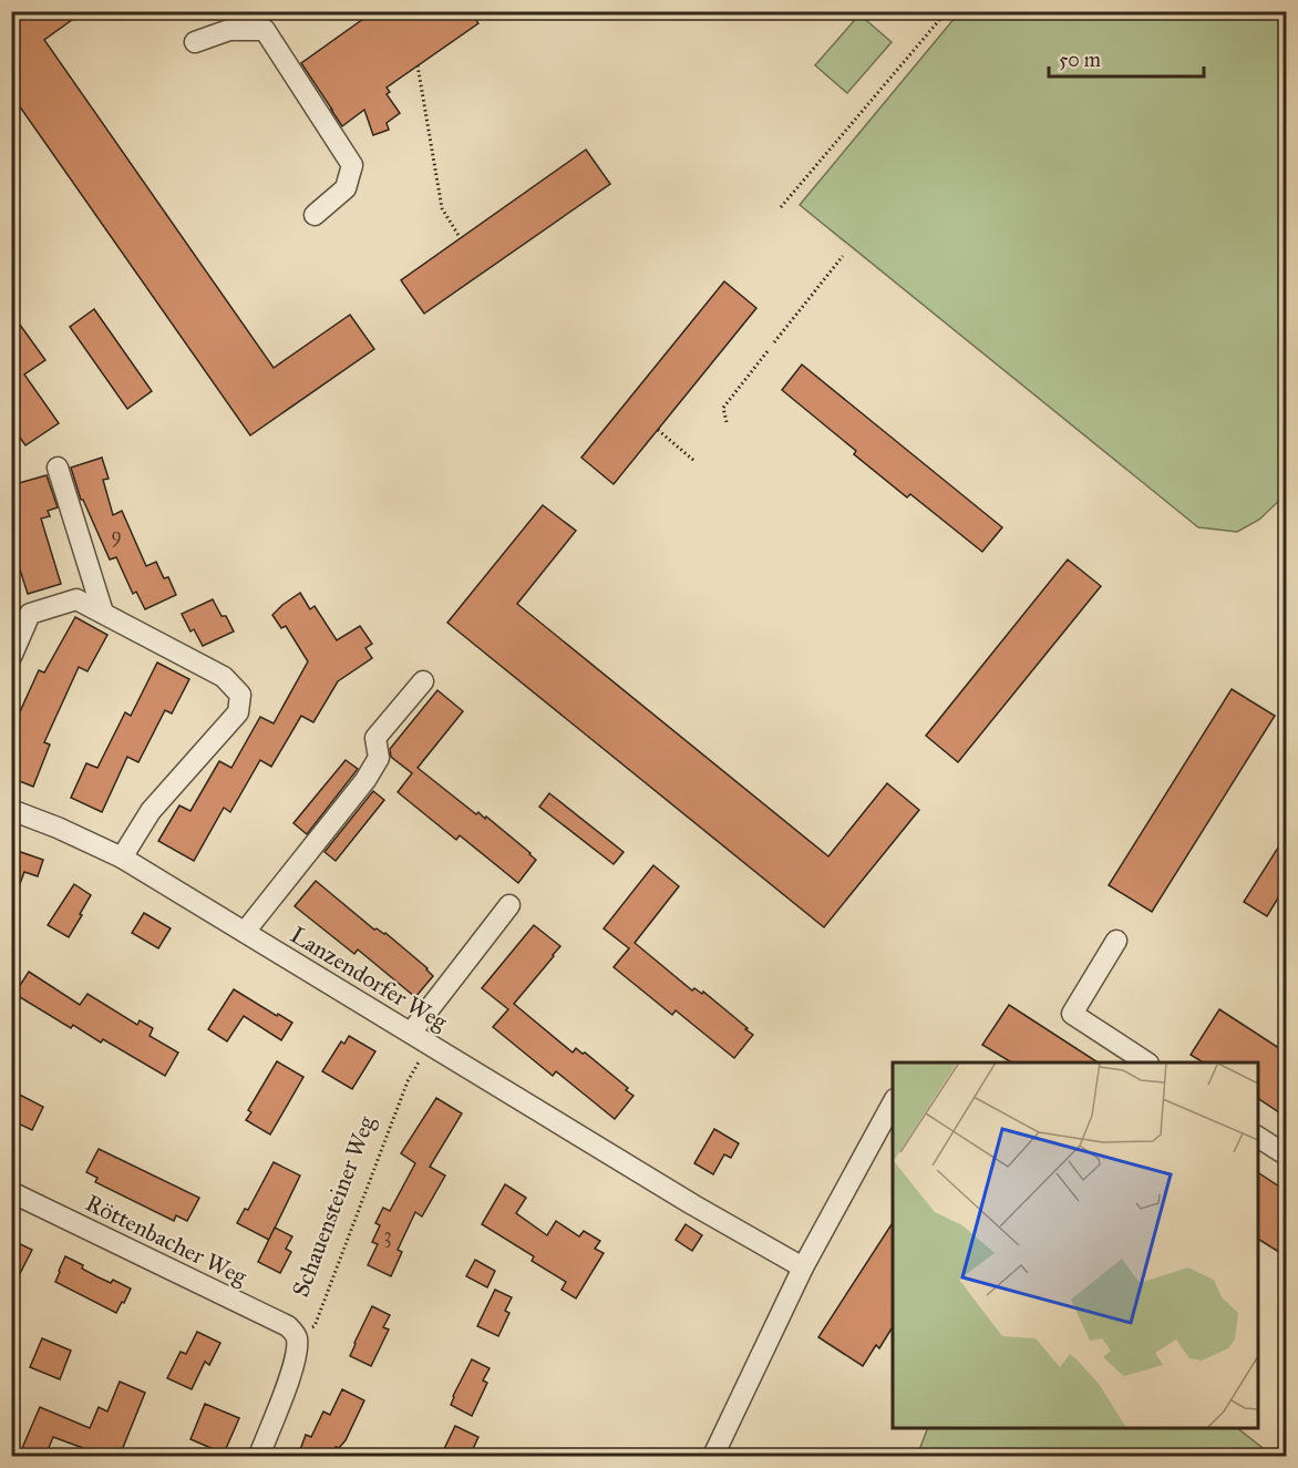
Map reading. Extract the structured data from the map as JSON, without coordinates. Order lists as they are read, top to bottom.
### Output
{
  "streets": {
    "street": ["Lanzendorfer Weg", "Röttenbacher Weg"],
    "path": ["Schauensteiner Weg"]
  },
  "crossings": [
    ["Lanzendorfer Weg", "Schauensteiner Weg"],
    ["Schauensteiner Weg", "Röttenbacher Weg"]
  ],
  "house_numbers": ["9", "3"],
  "scale_bar": "50 m"
}
